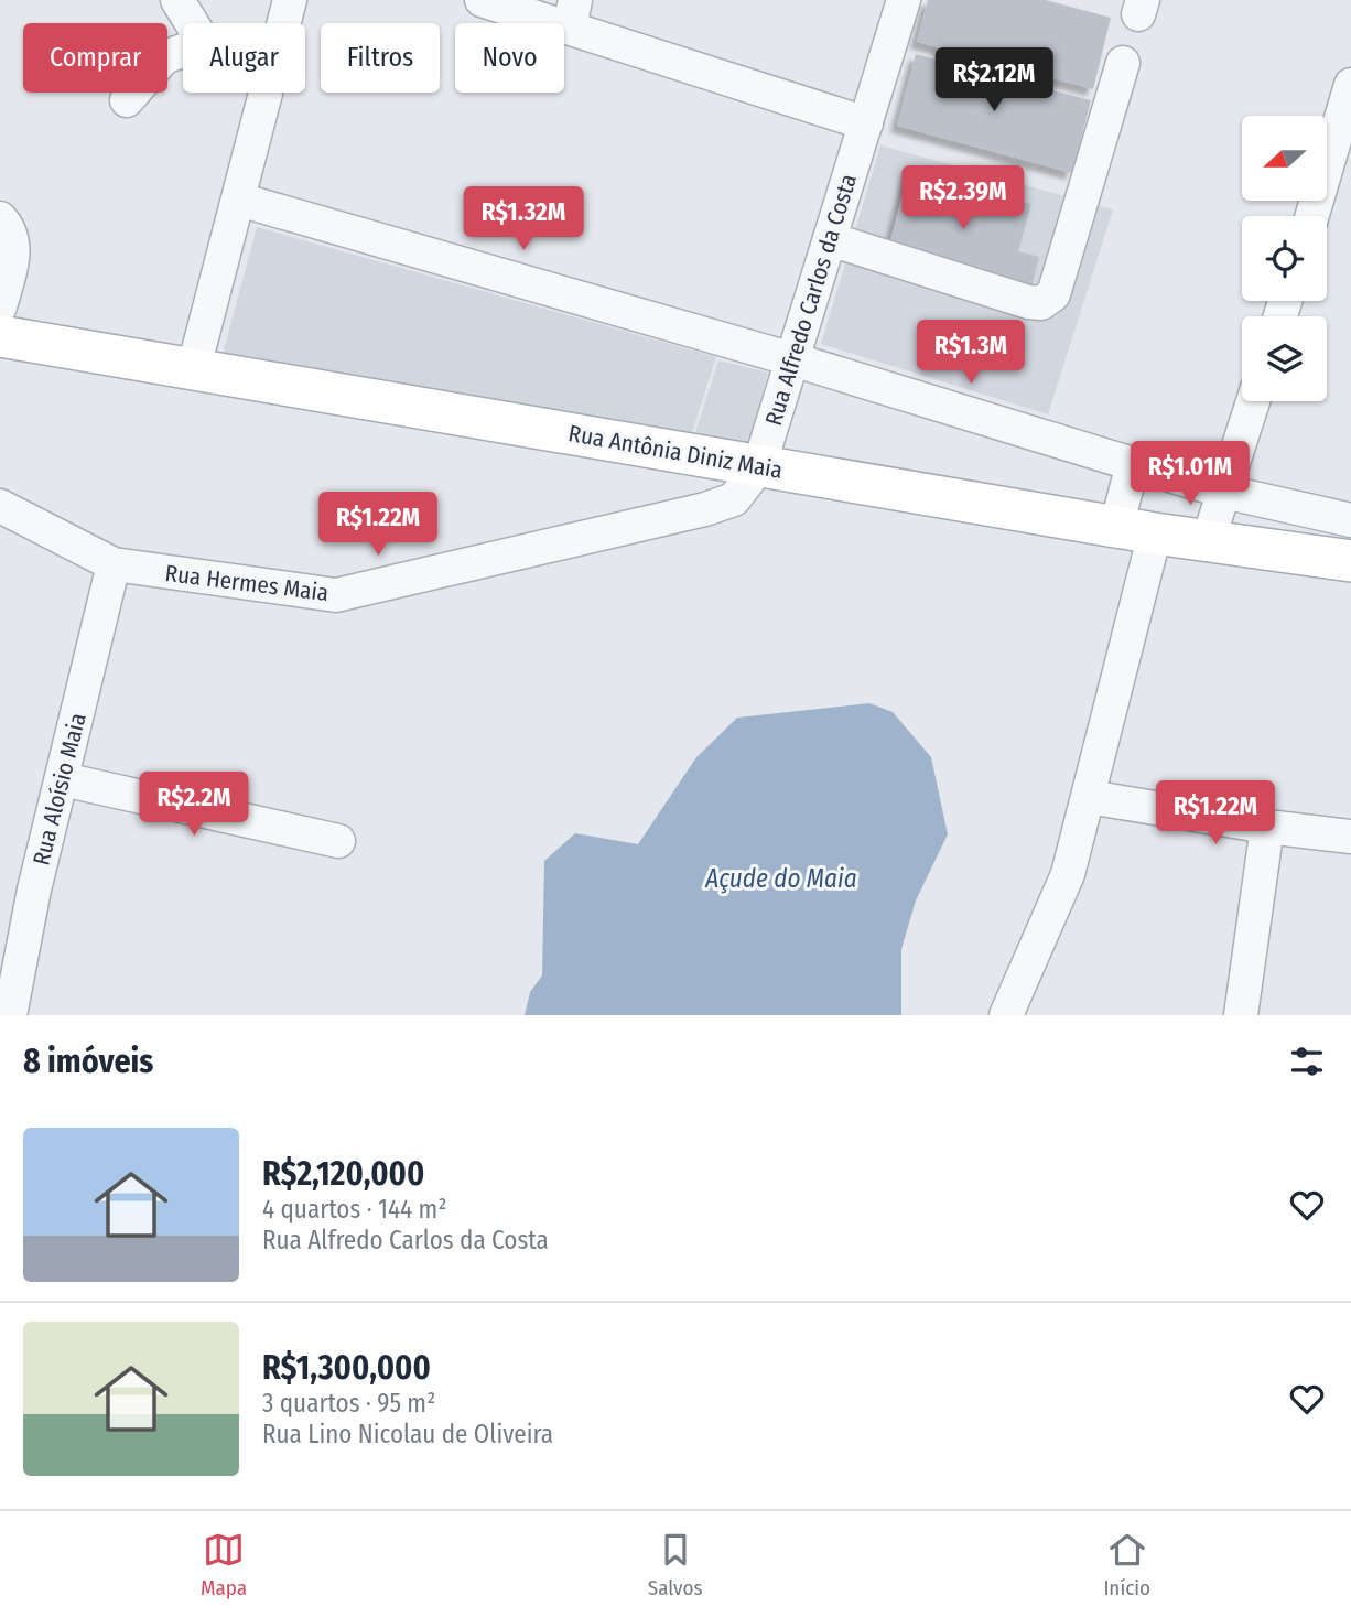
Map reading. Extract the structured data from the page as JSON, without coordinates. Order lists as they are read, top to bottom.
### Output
{
  "streets": {
    "main road": ["Rua Antônia Diniz Maia"],
    "street": ["Rua Alfredo Carlos da Costa", "Rua Hermes Maia", "Rua Aloísio Maia"]
  },
  "crossings": [
    ["Rua Alfredo Carlos da Costa", "Rua Antônia Diniz Maia"],
    ["Rua Alfredo Carlos da Costa", "Rua Hermes Maia"],
    ["Rua Antônia Diniz Maia", "Rua Hermes Maia"],
    ["Rua Hermes Maia", "Rua Aloísio Maia"]
  ],
  "water": ["Açude do Maia"],
  "north": "left",
  "page": {
    "chip": [
      "Comprar",
      "Alugar",
      "Filtros",
      "Novo"
    ],
    "price": [
      "R$2.12M",
      "R$2.39M",
      "R$1.32M",
      "R$1.3M",
      "R$1.01M",
      "R$1.22M",
      "R$2.2M",
      "R$1.22M"
    ],
    "heading": "8 imóveis",
    "list": [
      {
        "name": "R$2,120,000",
        "note": "4 quartos · 144 m² · Rua Alfredo Carlos da Costa"
      },
      {
        "name": "R$1,300,000",
        "note": "3 quartos · 95 m² · Rua Lino Nicolau de Oliveira"
      }
    ],
    "tabs": ["Mapa", "Salvos", "Início"]
  }
}
